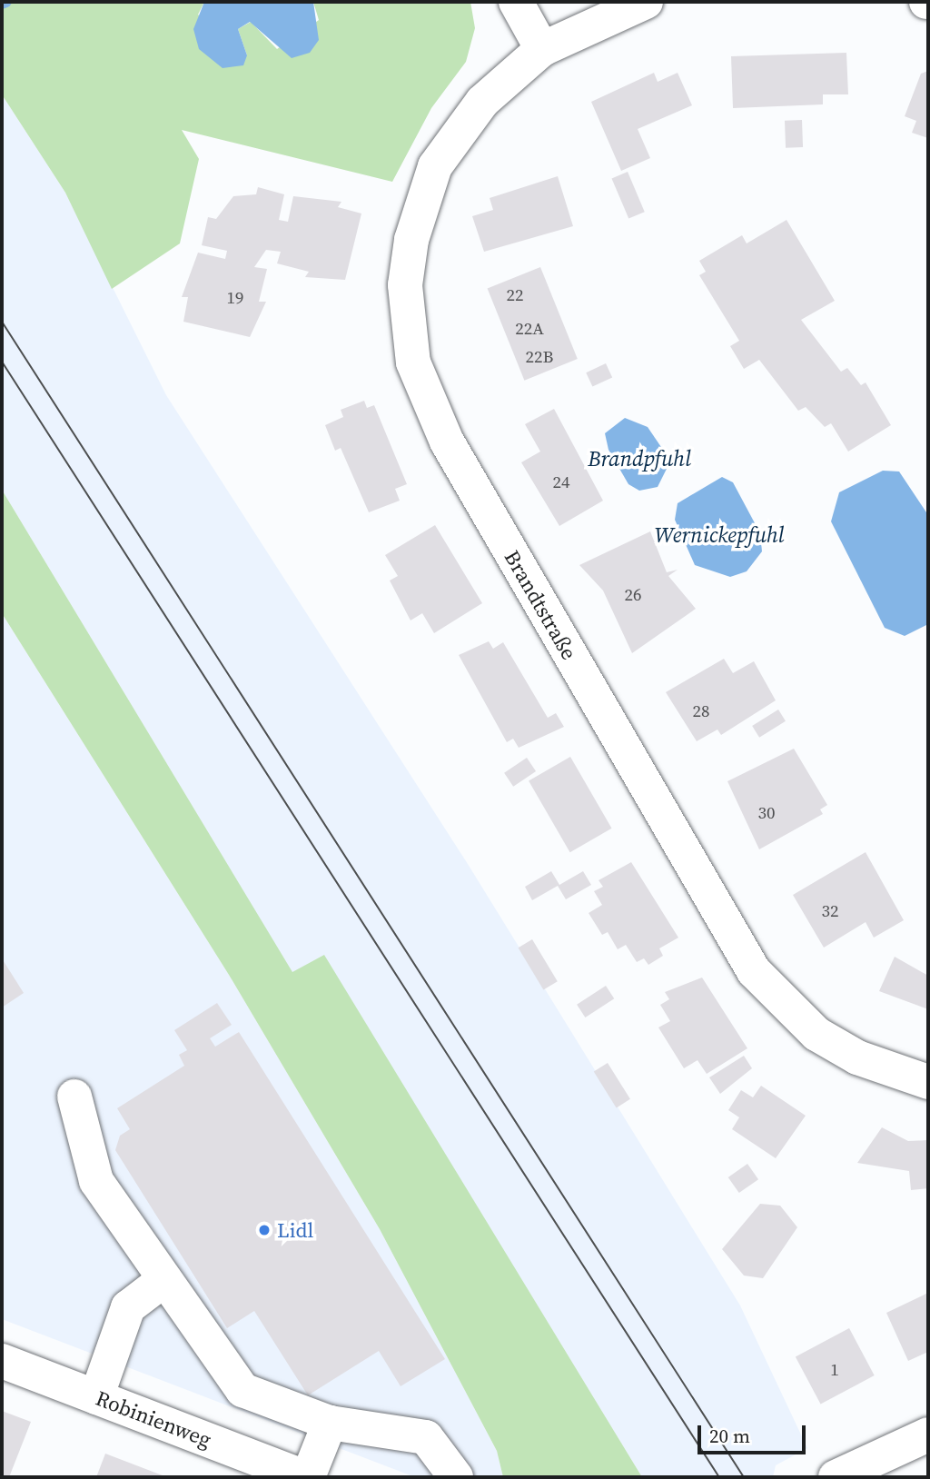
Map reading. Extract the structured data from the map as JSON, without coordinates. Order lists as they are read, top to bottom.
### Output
{
  "streets": {
    "street": ["Brandtstraße", "Robinienweg"]
  },
  "water": ["Brandpfuhl", "Wernickepfuhl"],
  "places": ["Lidl"],
  "house_numbers": [
    "22",
    "19",
    "22A",
    "22B",
    "24",
    "26",
    "28",
    "30",
    "32",
    "1"
  ],
  "scale_bar": "20 m"
}
